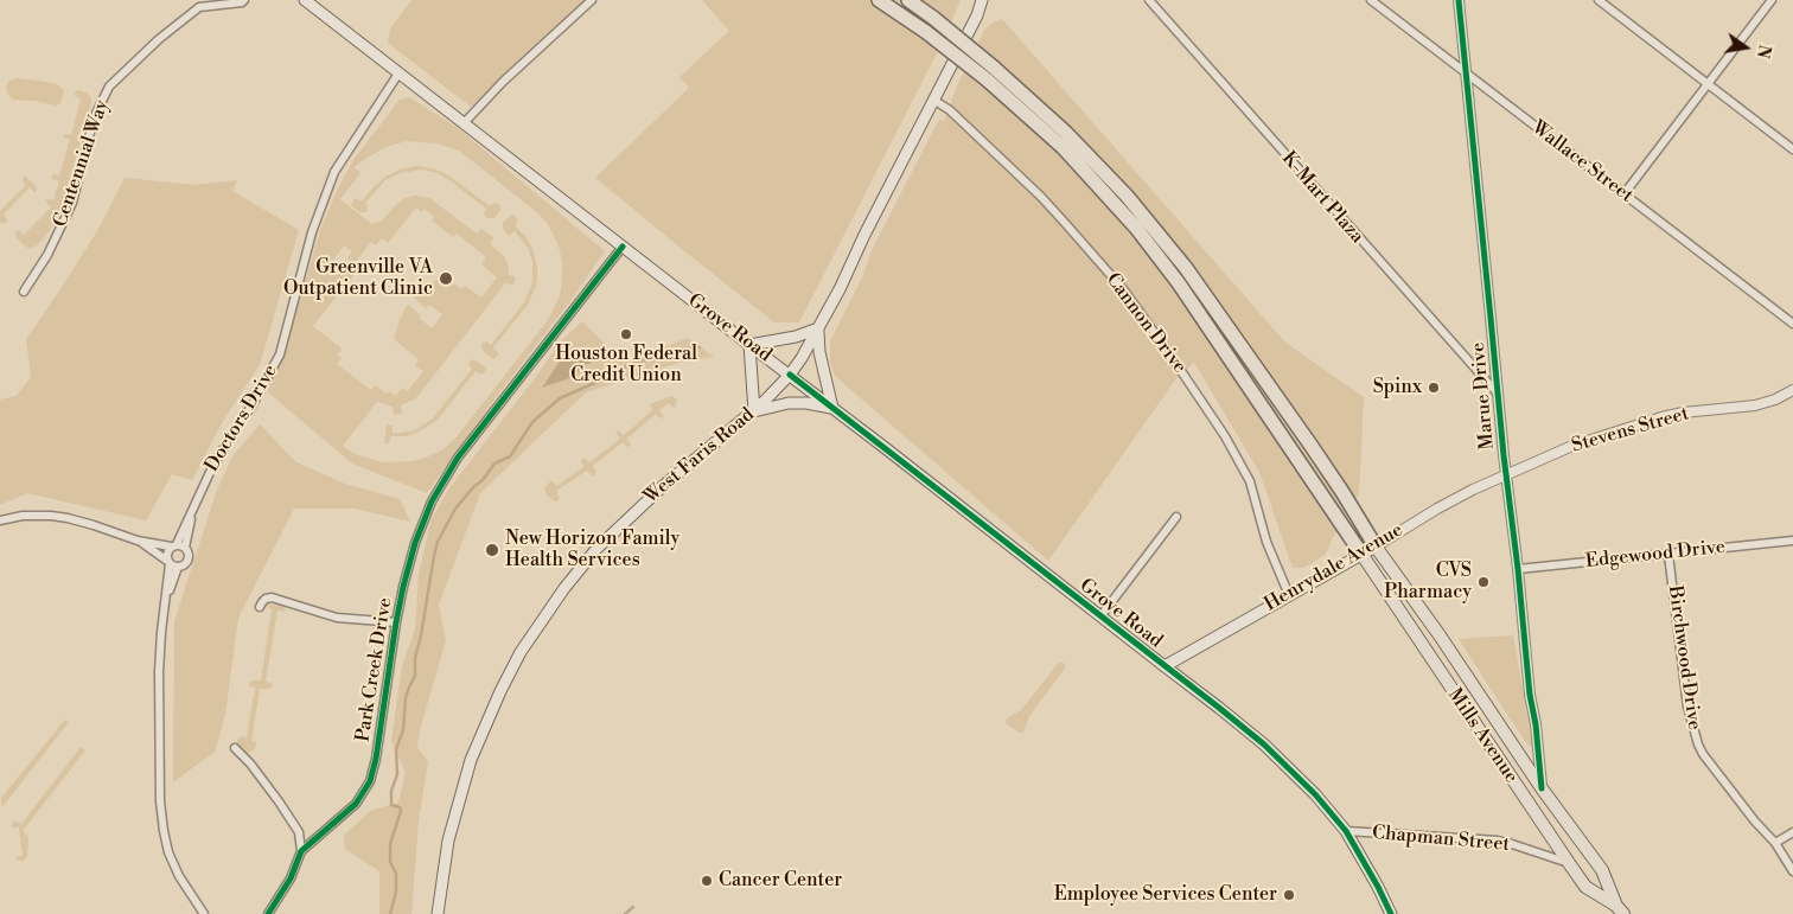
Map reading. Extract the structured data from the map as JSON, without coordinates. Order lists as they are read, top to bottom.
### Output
{
  "streets": {
    "main road": [
      "Grove Road",
      "West Faris Road",
      "Henrydale Avenue",
      "Mills Avenue"
    ],
    "street": [
      "Wallace Street",
      "Centennial Way",
      "K-Mart Plaza",
      "Cannon Drive",
      "Marue Drive",
      "Doctors Drive",
      "Stevens Street",
      "Edgewood Drive",
      "Birchwood Drive",
      "Park Creek Drive",
      "Chapman Street"
    ]
  },
  "crossings": [
    ["Wallace Street", "Marue Drive"],
    ["K-Mart Plaza", "Marue Drive"],
    ["Cannon Drive", "West Faris Road"],
    ["Cannon Drive", "Henrydale Avenue"],
    ["Grove Road", "Doctors Drive"],
    ["Grove Road", "West Faris Road"],
    ["Grove Road", "Henrydale Avenue"],
    ["Grove Road", "Park Creek Drive"],
    ["Grove Road", "Chapman Street"],
    ["Marue Drive", "Stevens Street"],
    ["Marue Drive", "Edgewood Drive"],
    ["Marue Drive", "Henrydale Avenue"],
    ["Marue Drive", "Mills Avenue"],
    ["Stevens Street", "Henrydale Avenue"],
    ["Edgewood Drive", "Birchwood Drive"],
    ["Henrydale Avenue", "Mills Avenue"],
    ["Mills Avenue", "Chapman Street"]
  ],
  "places": [
    "Greenville VA Outpatient Clinic",
    "Houston Federal Credit Union",
    "Spinx",
    "New Horizon Family Health Services",
    "CVS Pharmacy",
    "Cancer Center",
    "Employee Services Center"
  ],
  "north": "right"
}
